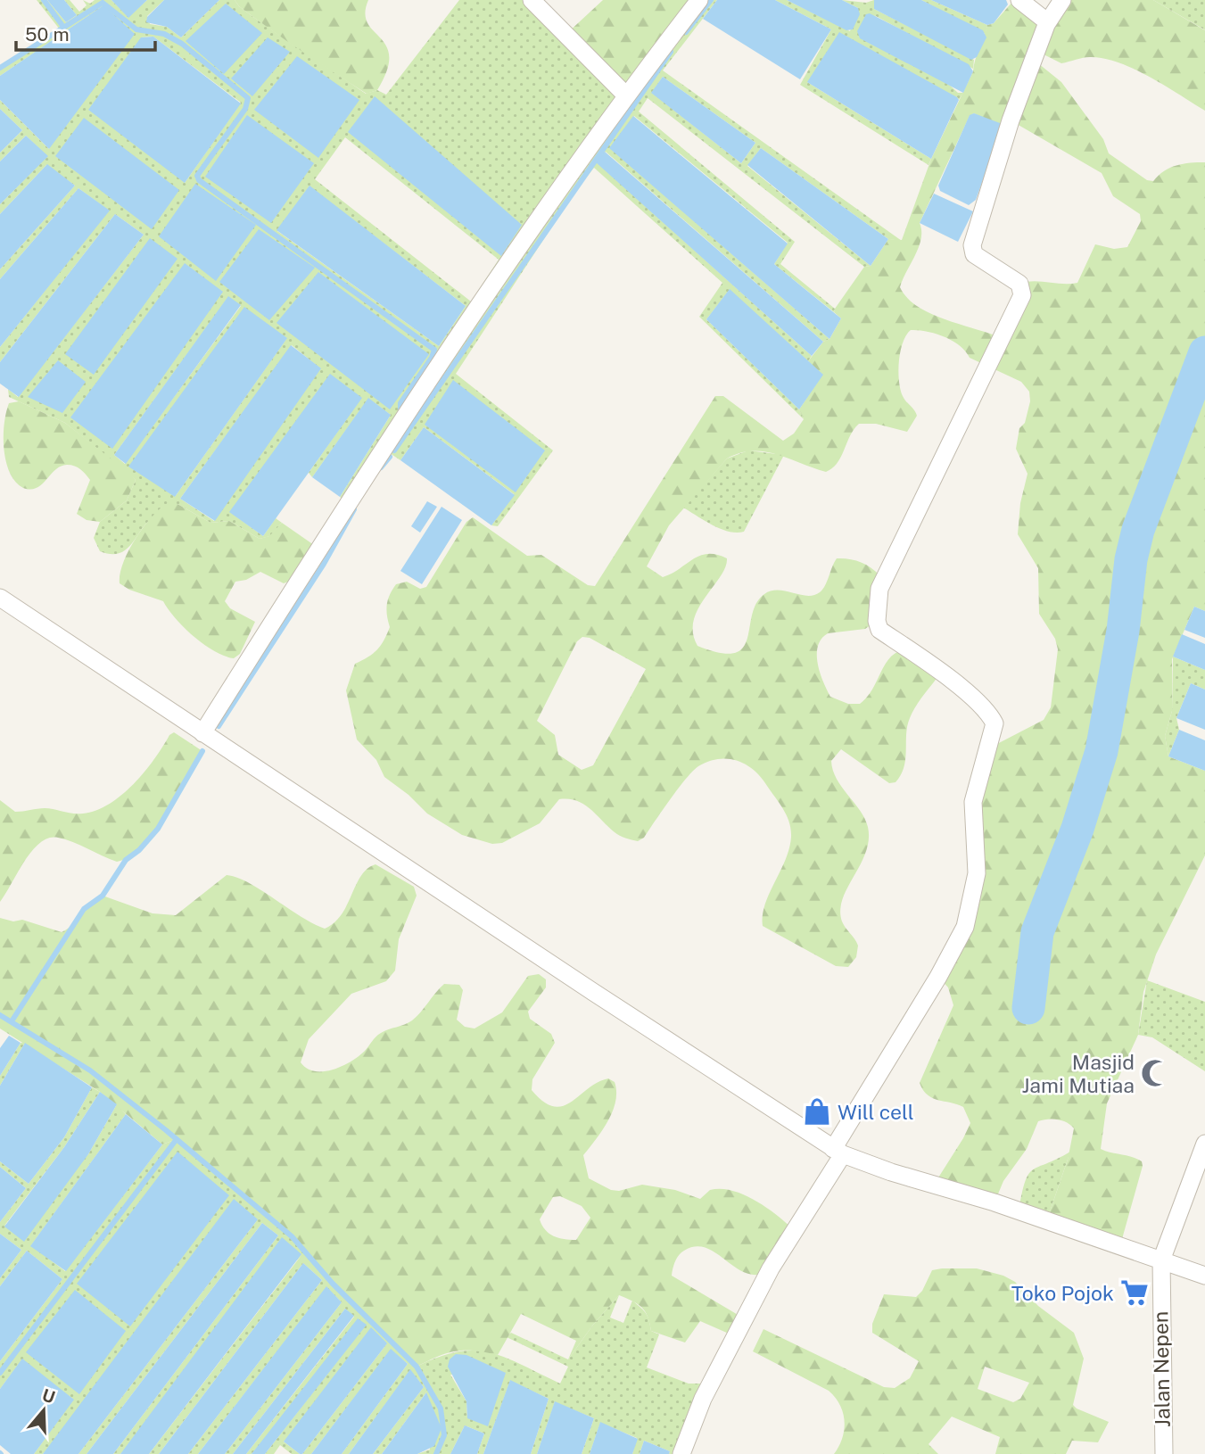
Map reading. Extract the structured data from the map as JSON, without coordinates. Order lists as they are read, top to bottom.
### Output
{
  "streets": {
    "street": ["Jalan Nepen"]
  },
  "places": {
    "mosque": ["Masjid Jami Mutiaa"],
    "shop": ["Will cell"],
    "supermarket": ["Toko Pojok"]
  },
  "scale_bar": "50 m",
  "north": "top"
}
